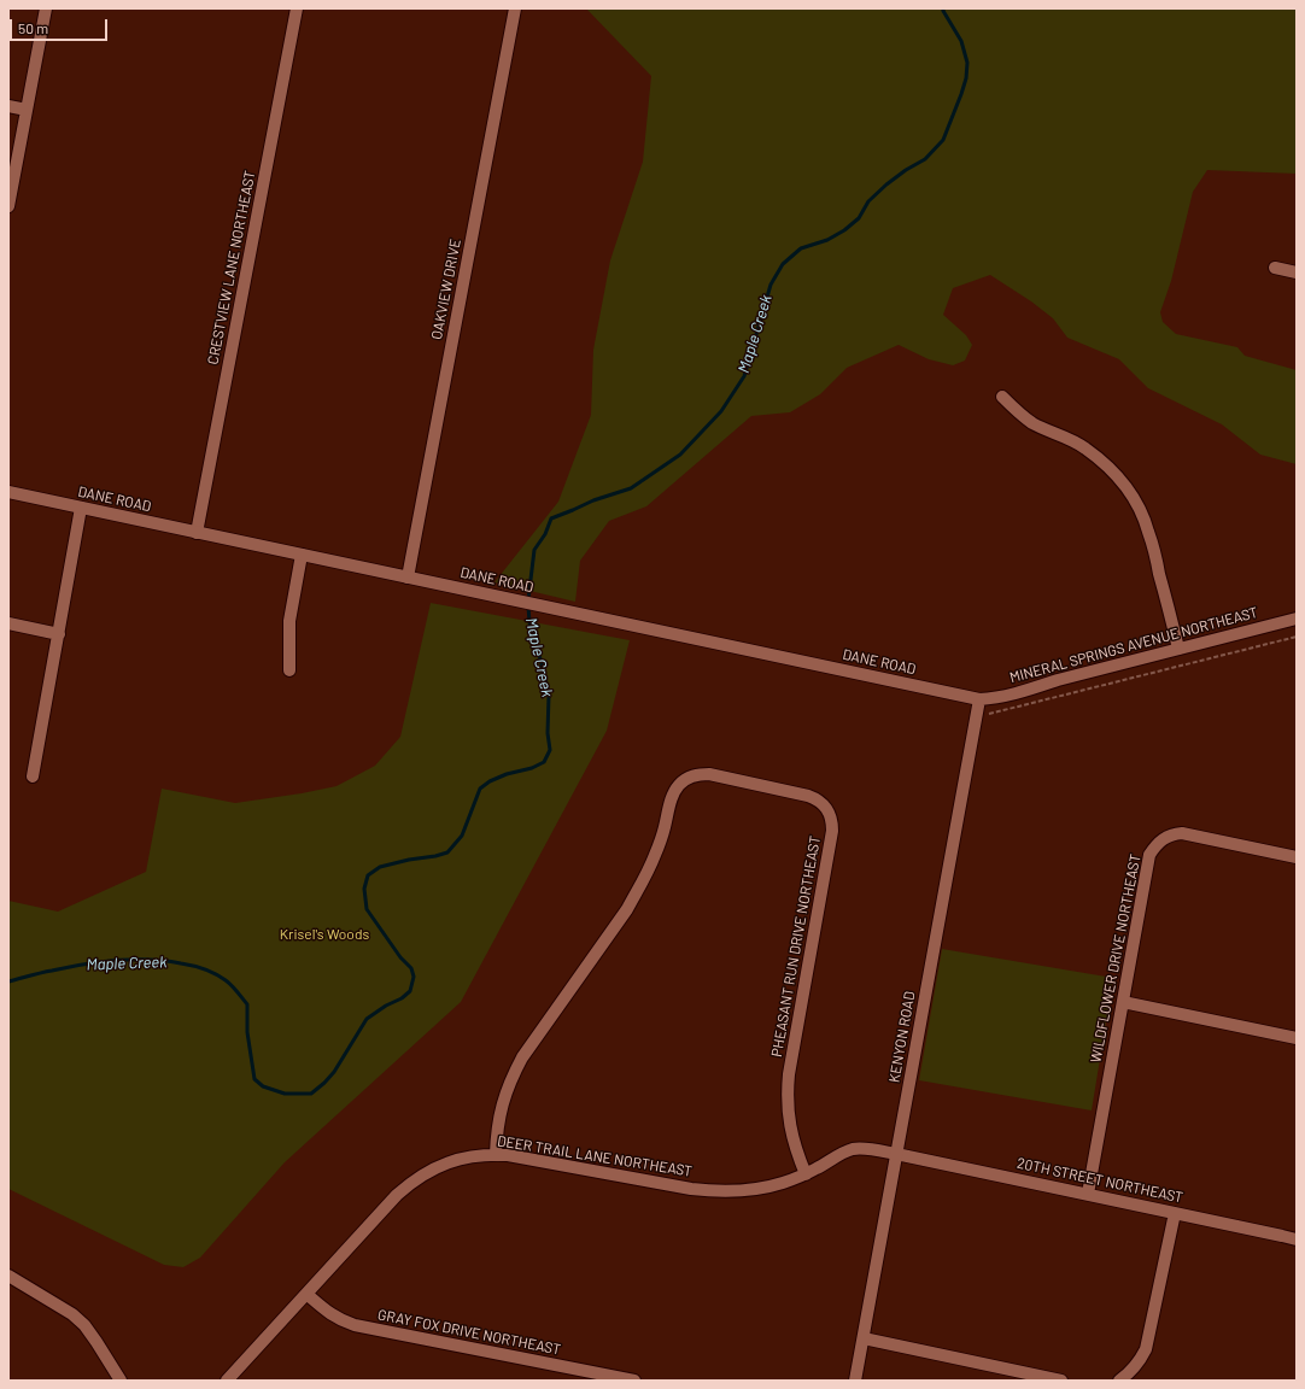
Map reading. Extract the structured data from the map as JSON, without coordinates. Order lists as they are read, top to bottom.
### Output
{
  "streets": {
    "street": [
      "CRESTVIEW LANE NORTHEAST",
      "OAKVIEW DRIVE",
      "DANE ROAD",
      "MINERAL SPRINGS AVENUE NORTHEAST",
      "PHEASANT RUN DRIVE NORTHEAST",
      "WILDFLOWER DRIVE NORTHEAST",
      "KENYON ROAD",
      "DEER TRAIL LANE NORTHEAST",
      "20TH STREET NORTHEAST",
      "GRAY FOX DRIVE NORTHEAST"
    ]
  },
  "crossings": [
    ["CRESTVIEW LANE NORTHEAST", "DANE ROAD"],
    ["OAKVIEW DRIVE", "DANE ROAD"],
    ["DANE ROAD", "MINERAL SPRINGS AVENUE NORTHEAST"],
    ["DANE ROAD", "KENYON ROAD"],
    ["MINERAL SPRINGS AVENUE NORTHEAST", "KENYON ROAD"],
    ["PHEASANT RUN DRIVE NORTHEAST", "DEER TRAIL LANE NORTHEAST"],
    ["WILDFLOWER DRIVE NORTHEAST", "20TH STREET NORTHEAST"],
    ["KENYON ROAD", "DEER TRAIL LANE NORTHEAST"],
    ["KENYON ROAD", "20TH STREET NORTHEAST"],
    ["DEER TRAIL LANE NORTHEAST", "20TH STREET NORTHEAST"],
    ["DEER TRAIL LANE NORTHEAST", "GRAY FOX DRIVE NORTHEAST"]
  ],
  "water": ["Maple Creek"],
  "parks": ["Krisel's Woods"],
  "scale_bar": "50 m"
}
